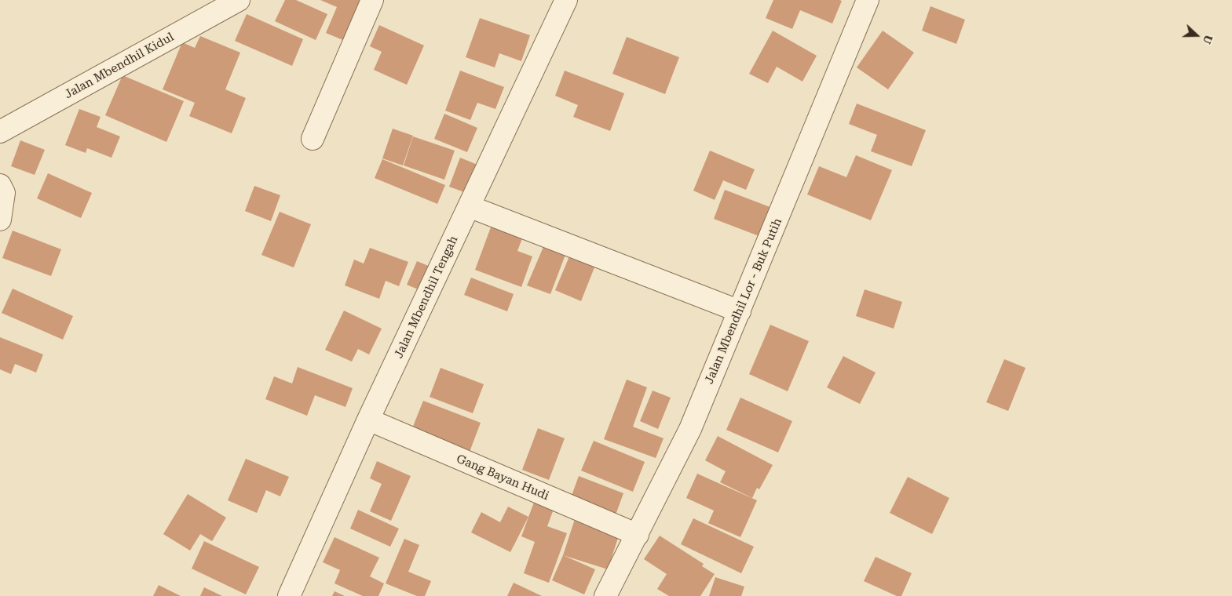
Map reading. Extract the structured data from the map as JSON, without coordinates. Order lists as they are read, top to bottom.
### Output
{
  "streets": {
    "street": [
      "Jalan Mbendhil Kidul",
      "Jalan Mbendhil Tengah",
      "Jalan Mbendhil Lor - Buk Putih",
      "Gang Bayan Hudi"
    ]
  },
  "crossings": [
    ["Jalan Mbendhil Tengah", "Gang Bayan Hudi"],
    ["Jalan Mbendhil Lor - Buk Putih", "Gang Bayan Hudi"]
  ],
  "north": "right"
}
